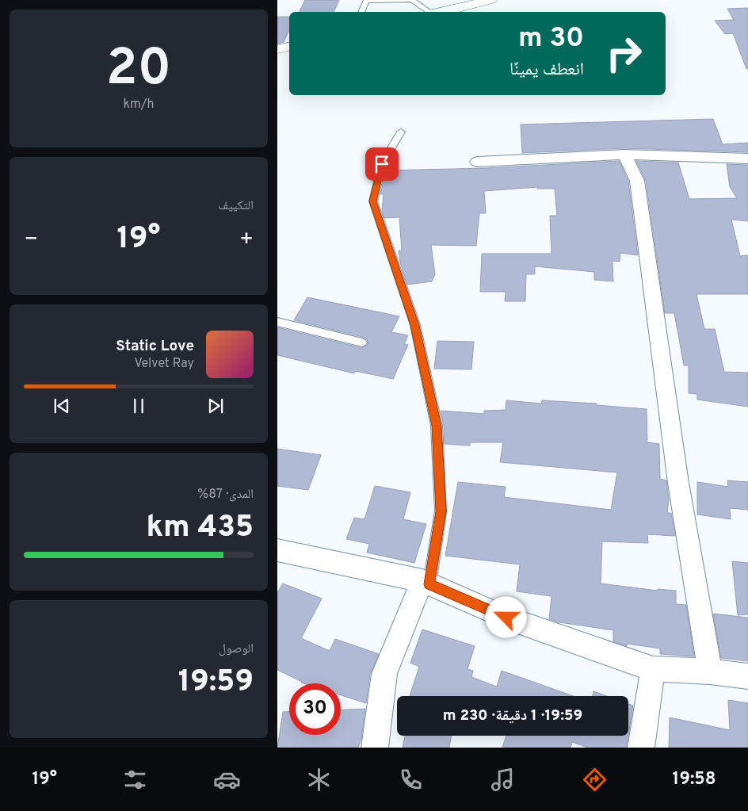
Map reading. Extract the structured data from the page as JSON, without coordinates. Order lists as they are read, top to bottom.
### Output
{
  "page": {
    "tile": [
      ["20", "km/h"],
      "التكييف",
      ["المدى · 87%", "435 km"],
      ["الوصول", "19:59"]
    ],
    "turn": ["30 m", "انعطف يمينًا"],
    "heat": ["−", "19°", "+"],
    "song": ["Static Love", "Velvet Ray"],
    "limit": "30",
    "trip": "19:59 · 1 دقيقة · 230 m",
    "tabs": ["19:58", "19°"]
  }
}
